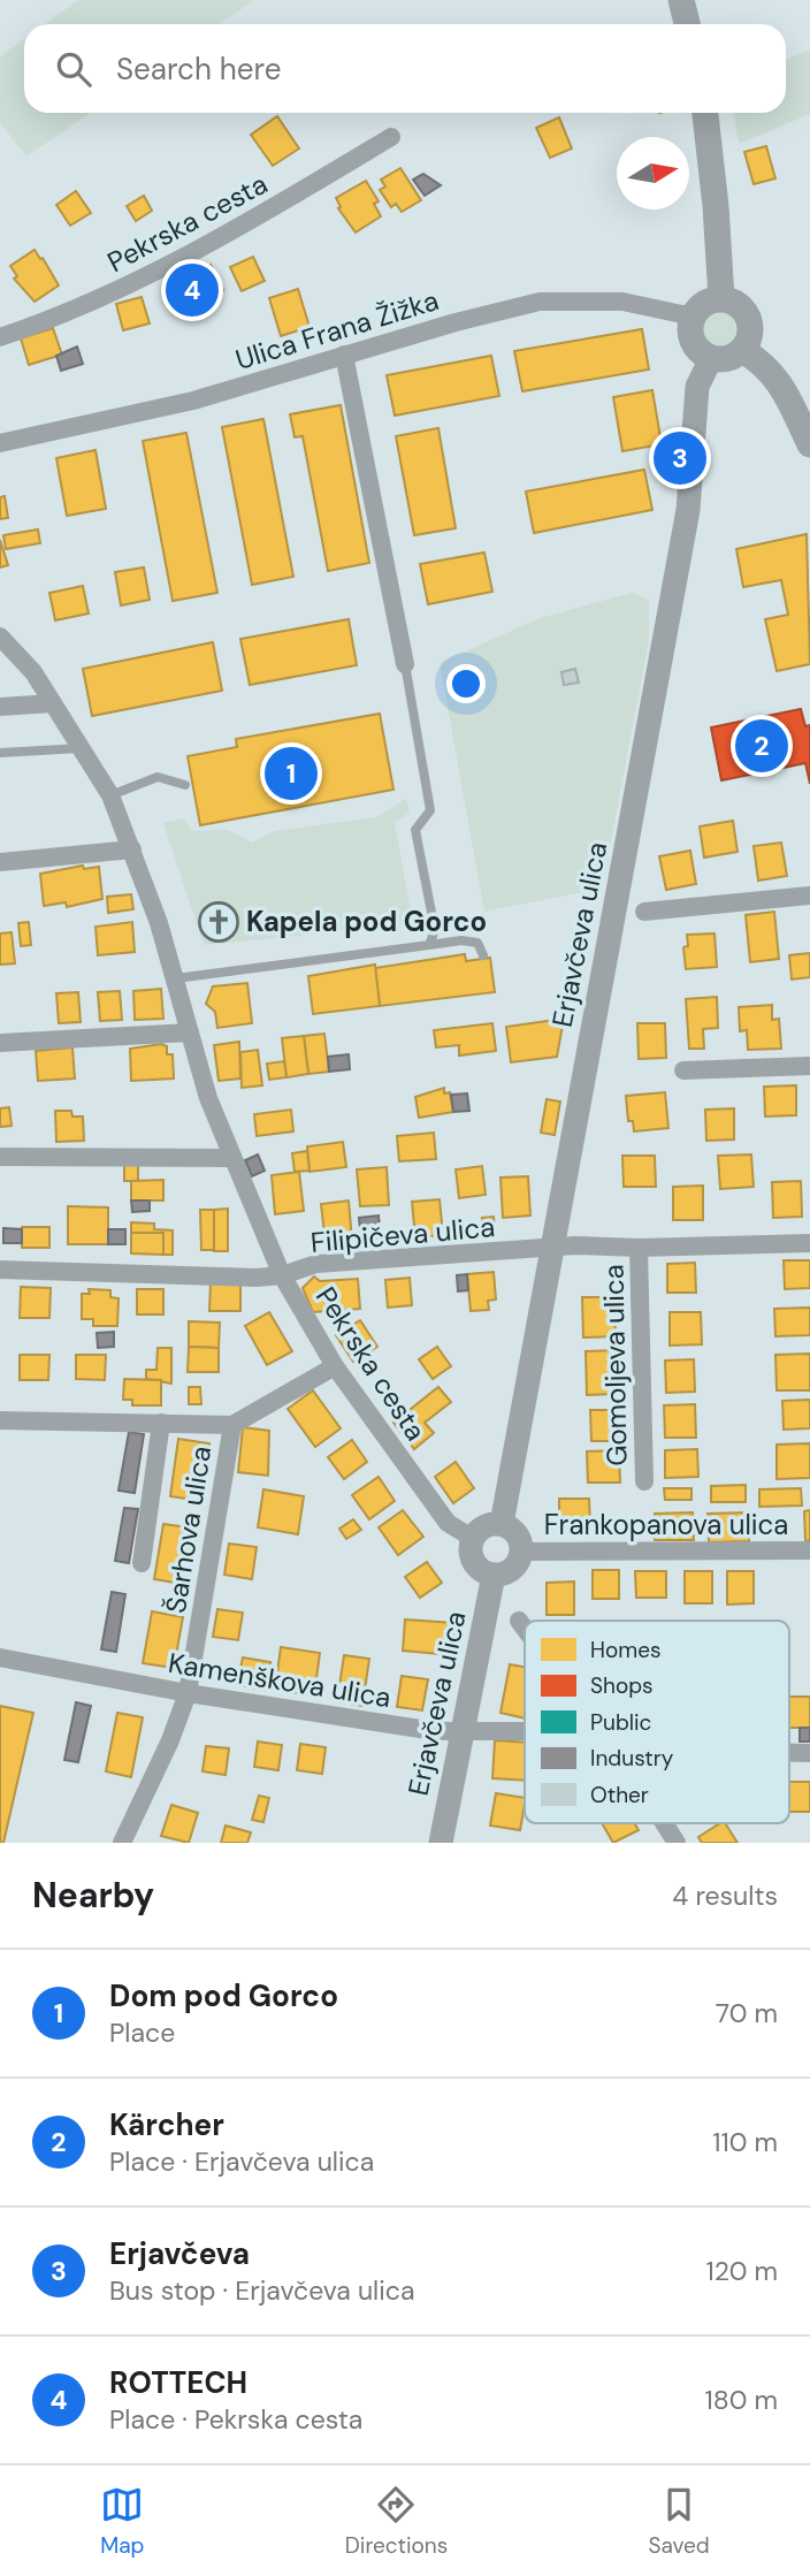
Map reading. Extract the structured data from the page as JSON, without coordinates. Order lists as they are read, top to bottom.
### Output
{
  "streets": {
    "street": [
      "Pekrska cesta",
      "Ulica Frana Žižka",
      "Erjavčeva ulica",
      "Filipičeva ulica",
      "Gomoljeva ulica",
      "Frankopanova ulica",
      "Šarhova ulica",
      "Kamenškova ulica"
    ]
  },
  "crossings": [
    ["Pekrska cesta", "Erjavčeva ulica"],
    ["Pekrska cesta", "Filipičeva ulica"],
    ["Pekrska cesta", "Frankopanova ulica"],
    ["Pekrska cesta", "Šarhova ulica"],
    ["Ulica Frana Žižka", "Erjavčeva ulica"],
    ["Erjavčeva ulica", "Filipičeva ulica"],
    ["Erjavčeva ulica", "Frankopanova ulica"],
    ["Erjavčeva ulica", "Kamenškova ulica"],
    ["Filipičeva ulica", "Gomoljeva ulica"],
    ["Šarhova ulica", "Kamenškova ulica"]
  ],
  "places": {
    "church": ["Kapela pod Gorco"]
  },
  "legend": [
    "Homes",
    "Shops",
    "Public",
    "Industry",
    "Other"
  ],
  "north": "right",
  "page": {
    "search": "Search here",
    "pins": [
      "4",
      "3",
      "2",
      "1"
    ],
    "heading": ["Nearby", "4 results"],
    "list": [
      {
        "mark": "1",
        "name": "Dom pod Gorco",
        "note": "Place",
        "value": "70 m"
      },
      {
        "mark": "2",
        "name": "Kärcher",
        "note": "Place · Erjavčeva ulica",
        "value": "110 m"
      },
      {
        "mark": "3",
        "name": "Erjavčeva",
        "note": "Bus stop · Erjavčeva ulica",
        "value": "120 m"
      },
      {
        "mark": "4",
        "name": "ROTTECH",
        "note": "Place · Pekrska cesta",
        "value": "180 m"
      }
    ],
    "nav": ["Map", "Directions", "Saved"]
  }
}
